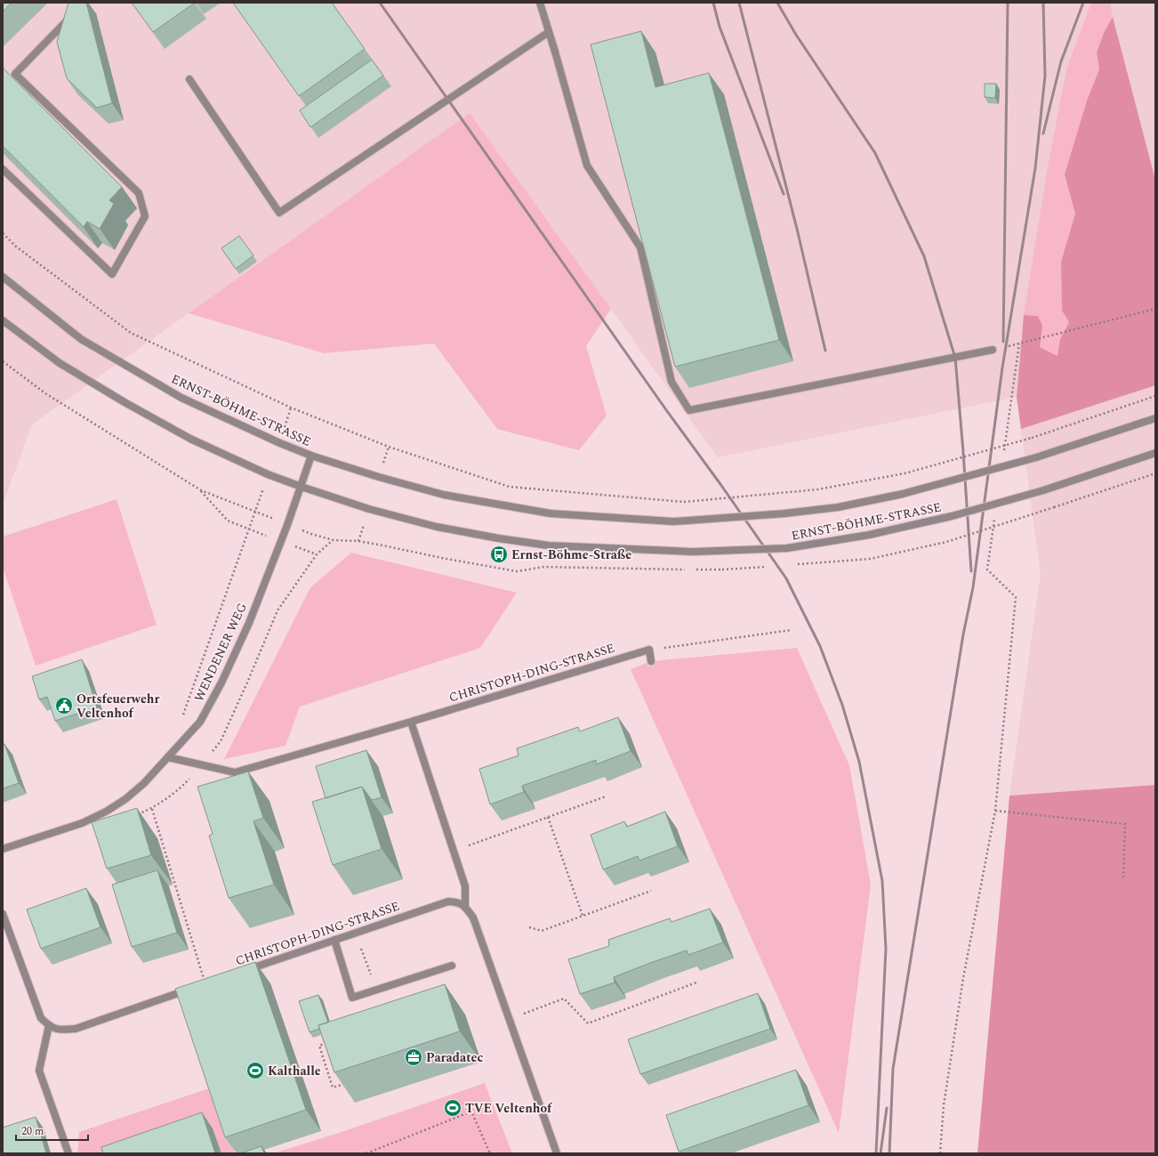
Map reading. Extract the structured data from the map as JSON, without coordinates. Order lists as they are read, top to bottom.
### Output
{
  "streets": {
    "street": ["ERNST-BÖHME-STRASSE", "WENDENER WEG", "CHRISTOPH-DING-STRASSE"]
  },
  "crossings": [
    ["ERNST-BÖHME-STRASSE", "WENDENER WEG"],
    ["WENDENER WEG", "CHRISTOPH-DING-STRASSE"]
  ],
  "places": {
    "bus stop": ["Ernst-Böhme-Straße"],
    "public building": ["Ortsfeuerwehr Veltenhof"],
    "office": ["Paradatec"],
    "sports": ["Kalthalle", "TVE Veltenhof"]
  },
  "scale_bar": "20 m"
}
